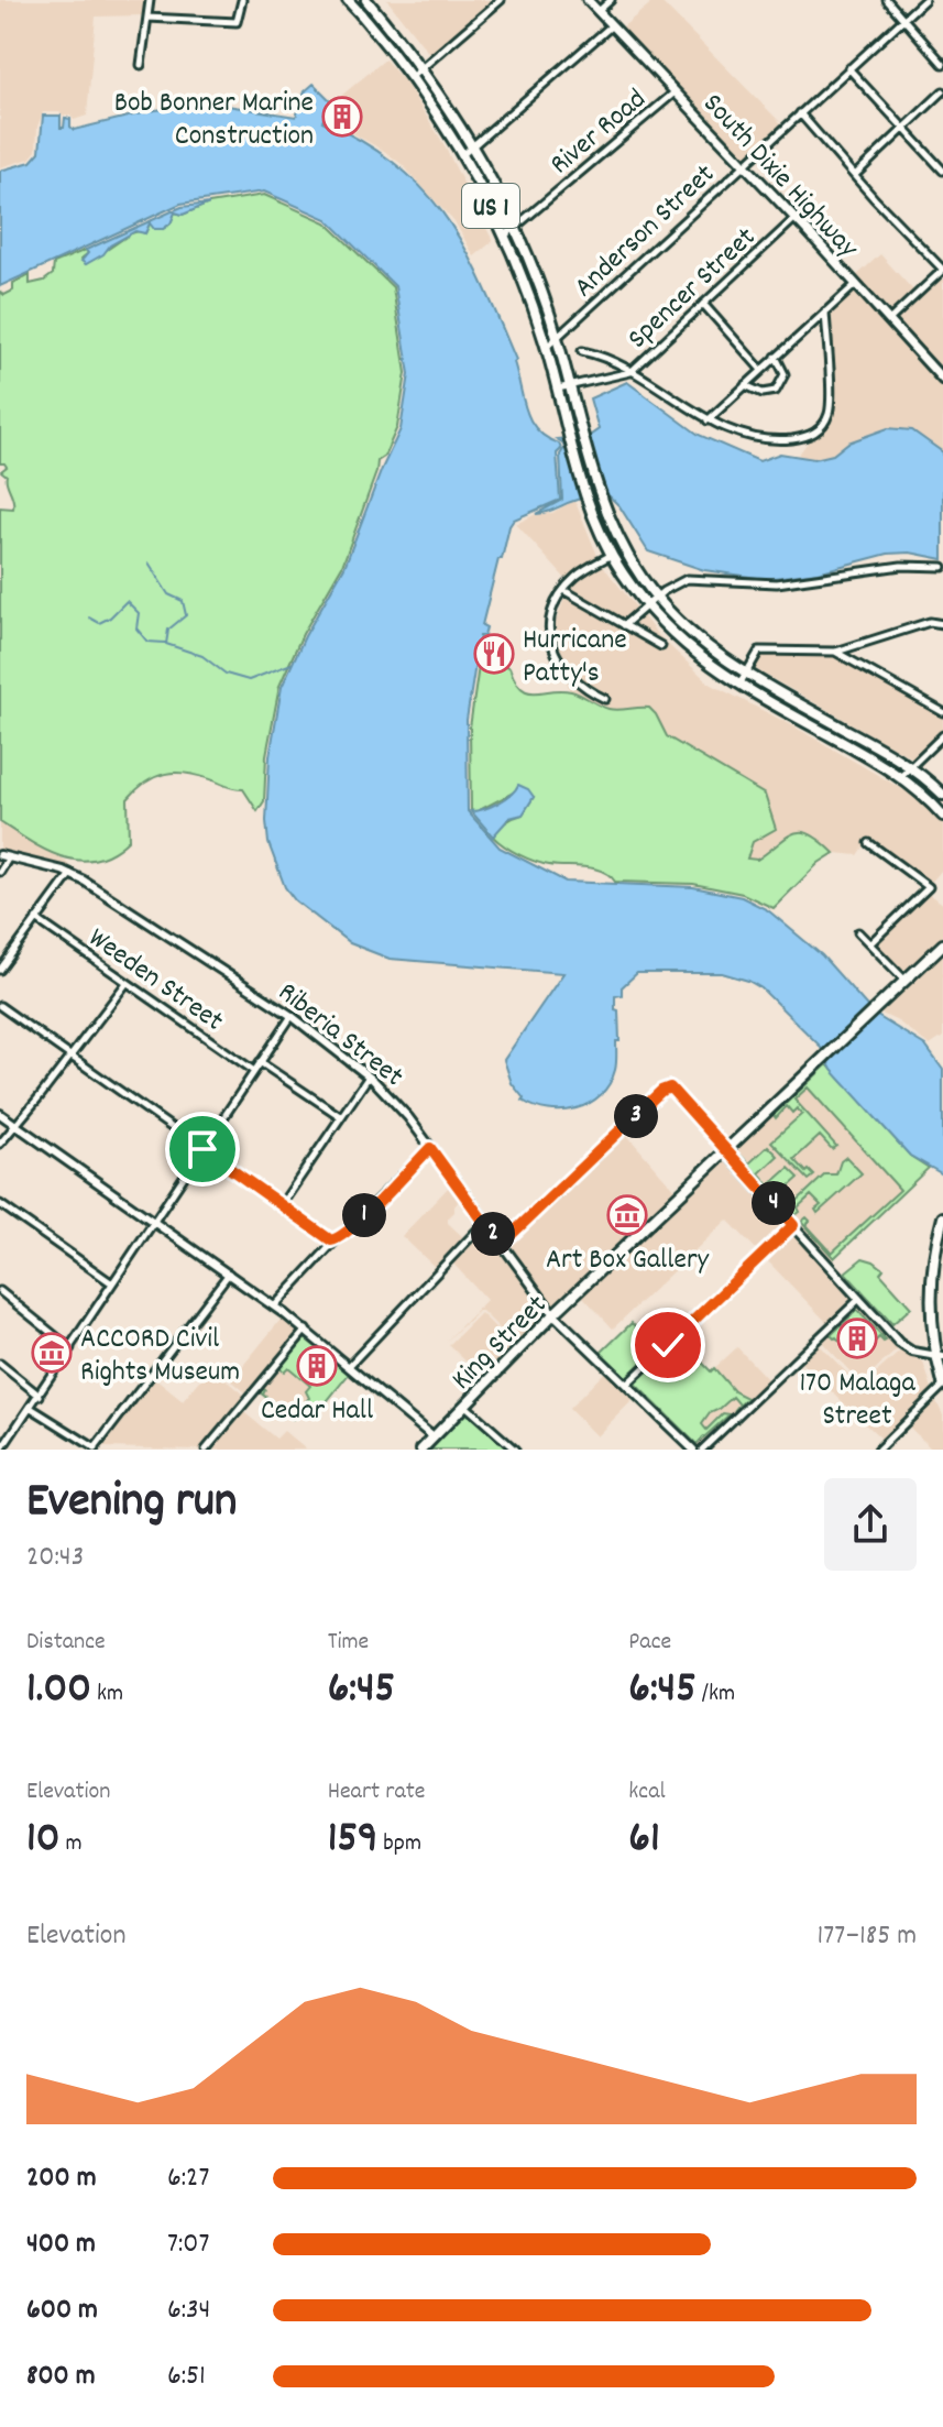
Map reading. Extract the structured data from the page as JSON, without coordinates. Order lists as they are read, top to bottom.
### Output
{
  "streets": {
    "main road": ["South Dixie Highway", "US 1", "King Street"],
    "street": [
      "River Road",
      "Anderson Street",
      "Spencer Street",
      "Weeden Street",
      "Riberia Street"
    ]
  },
  "crossings": [
    ["River Road", "South Dixie Highway"],
    ["River Road", "US 1"],
    ["South Dixie Highway", "Anderson Street"],
    ["South Dixie Highway", "Spencer Street"],
    ["US 1", "Anderson Street"],
    ["US 1", "Spencer Street"],
    ["Riberia Street", "King Street"]
  ],
  "places": {
    "building": ["Bob Bonner Marine Construction", "170 Malaga Street", "Cedar Hall"],
    "restaurant": ["Hurricane Patty's"],
    "museum": ["Art Box Gallery", "ACCORD Civil Rights Museum"]
  },
  "page": {
    "pins": [
      "3",
      "4",
      "1",
      "2"
    ],
    "heading": ["Evening run", "20:43"],
    "stats": [
      ["Distance", "1.00 km"],
      ["Time", "6:45"],
      ["Pace", "6:45 /km"],
      ["Elevation", "10 m"],
      ["Heart rate", "159 bpm"],
      ["kcal", "61"]
    ],
    "chart": ["Elevation", "177–185 m"],
    "list": [
      {
        "name": "200 m",
        "note": "6:27"
      },
      {
        "name": "400 m",
        "note": "7:07"
      },
      {
        "name": "600 m",
        "note": "6:34"
      },
      {
        "name": "800 m",
        "note": "6:51"
      }
    ]
  }
}
